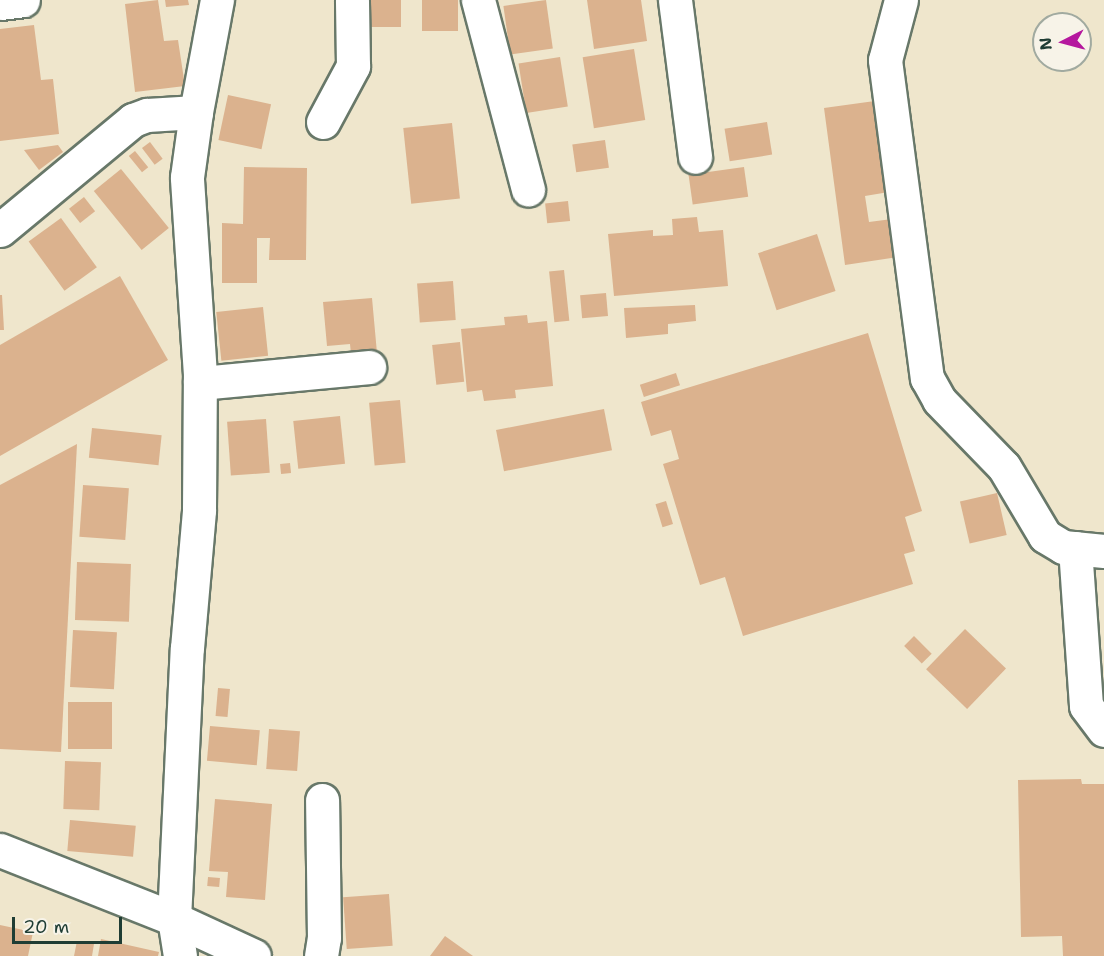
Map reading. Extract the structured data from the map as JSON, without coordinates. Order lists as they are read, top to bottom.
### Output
{
  "scale_bar": "20 m",
  "north": "left"
}
